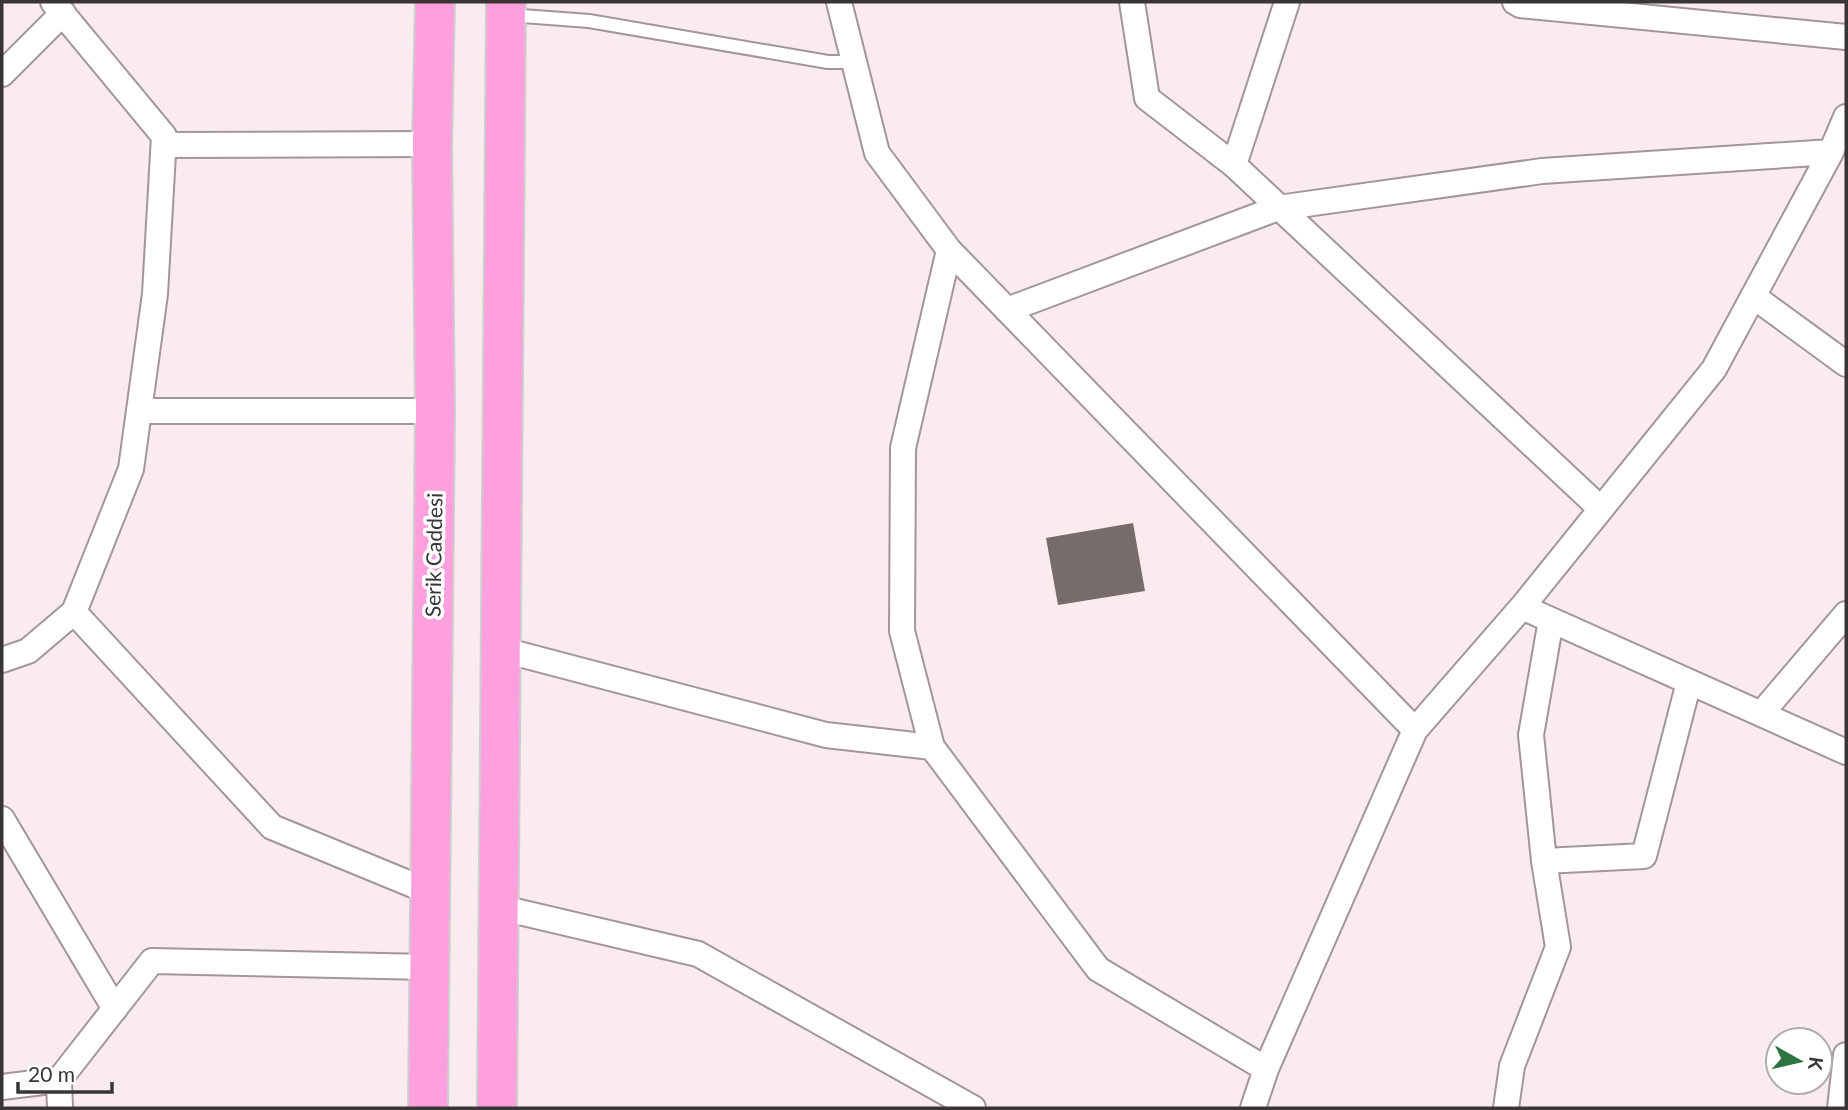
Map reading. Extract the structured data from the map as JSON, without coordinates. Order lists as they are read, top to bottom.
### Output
{
  "streets": {
    "highway": ["Serik Caddesi"]
  },
  "scale_bar": "20 m",
  "north": "right"
}
